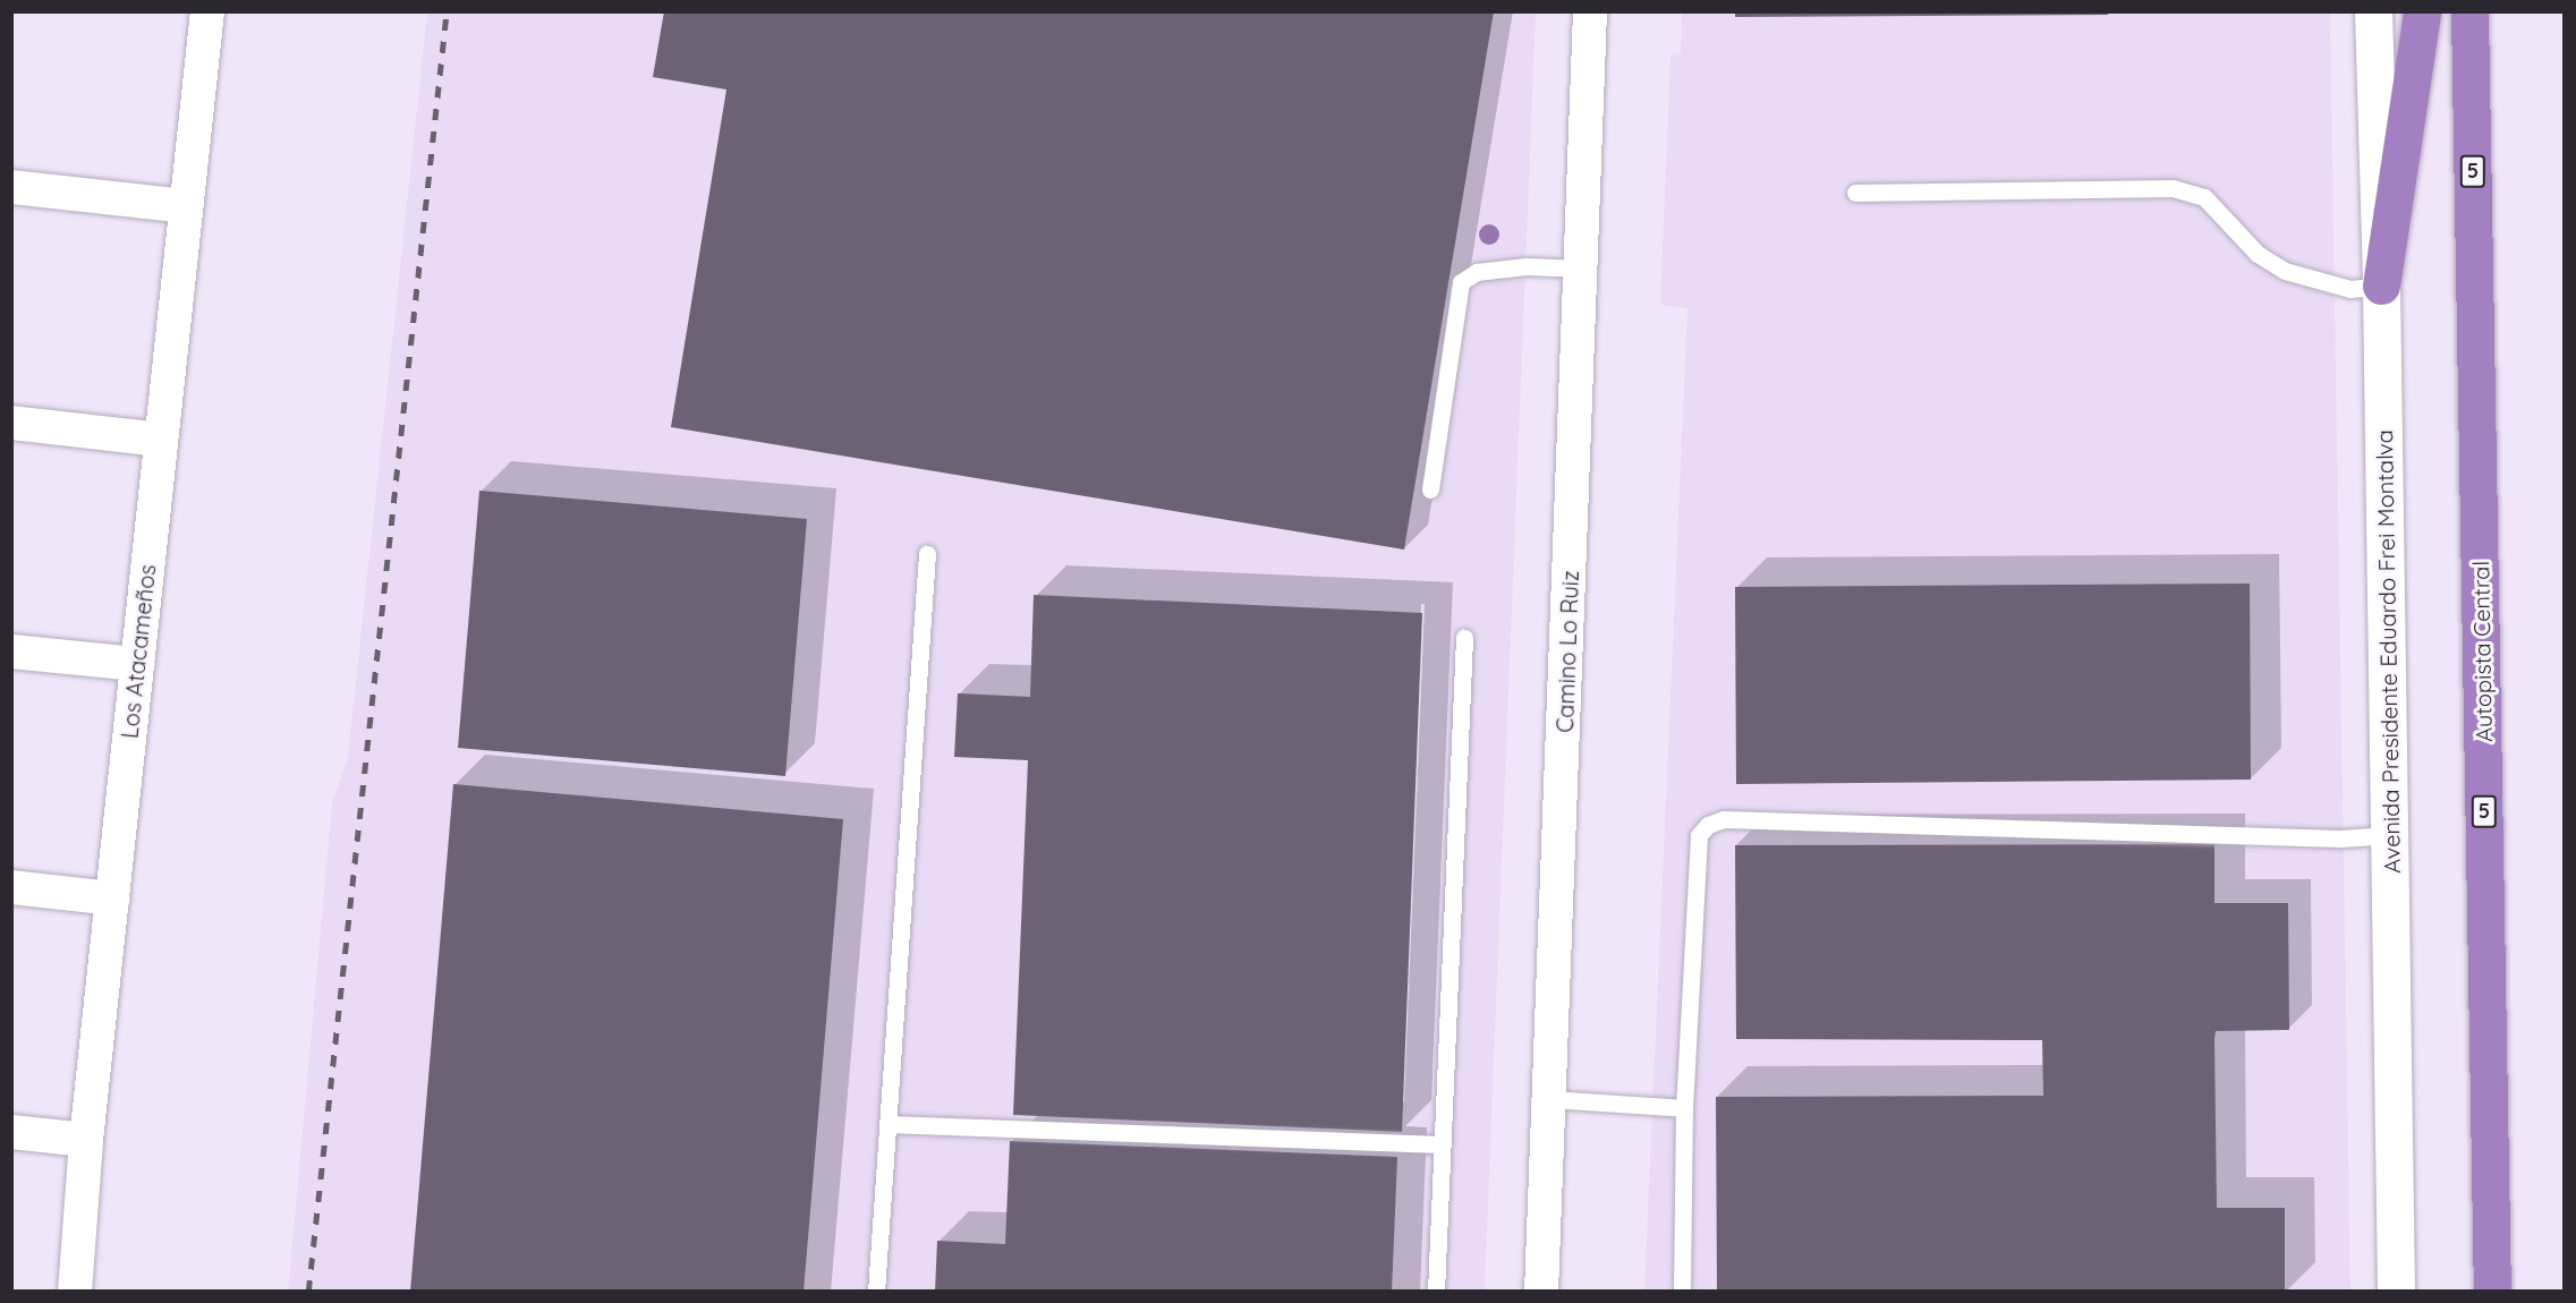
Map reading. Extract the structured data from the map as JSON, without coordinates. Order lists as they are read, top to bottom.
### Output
{
  "streets": {
    "highway": ["5", "Autopista Central"],
    "main road": ["Avenida Presidente Eduardo Frei Montalva"],
    "street": ["Los Atacameños", "Camino Lo Ruiz"]
  }
}
